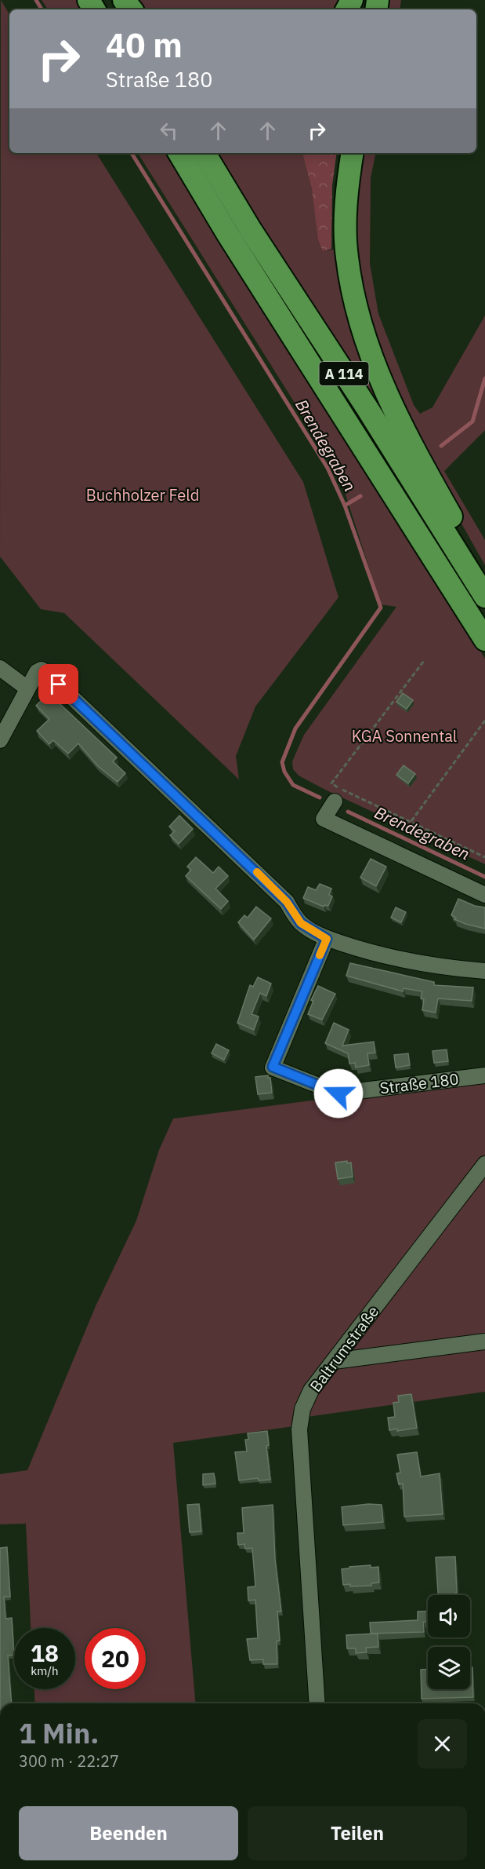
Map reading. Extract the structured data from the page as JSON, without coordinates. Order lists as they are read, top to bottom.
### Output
{
  "streets": {
    "highway": ["A 114"],
    "street": ["Straße 180", "Baltrumstraße"]
  },
  "water": ["Brendegraben"],
  "parks": ["Buchholzer Feld", "KGA Sonnental"],
  "page": {
    "turn": ["40 m", "Straße 180"],
    "speed": "18 km/h",
    "limit": "20",
    "heading": ["1 Min.", "300 m · 22:27"],
    "buttons": ["Beenden", "Teilen"]
  }
}
